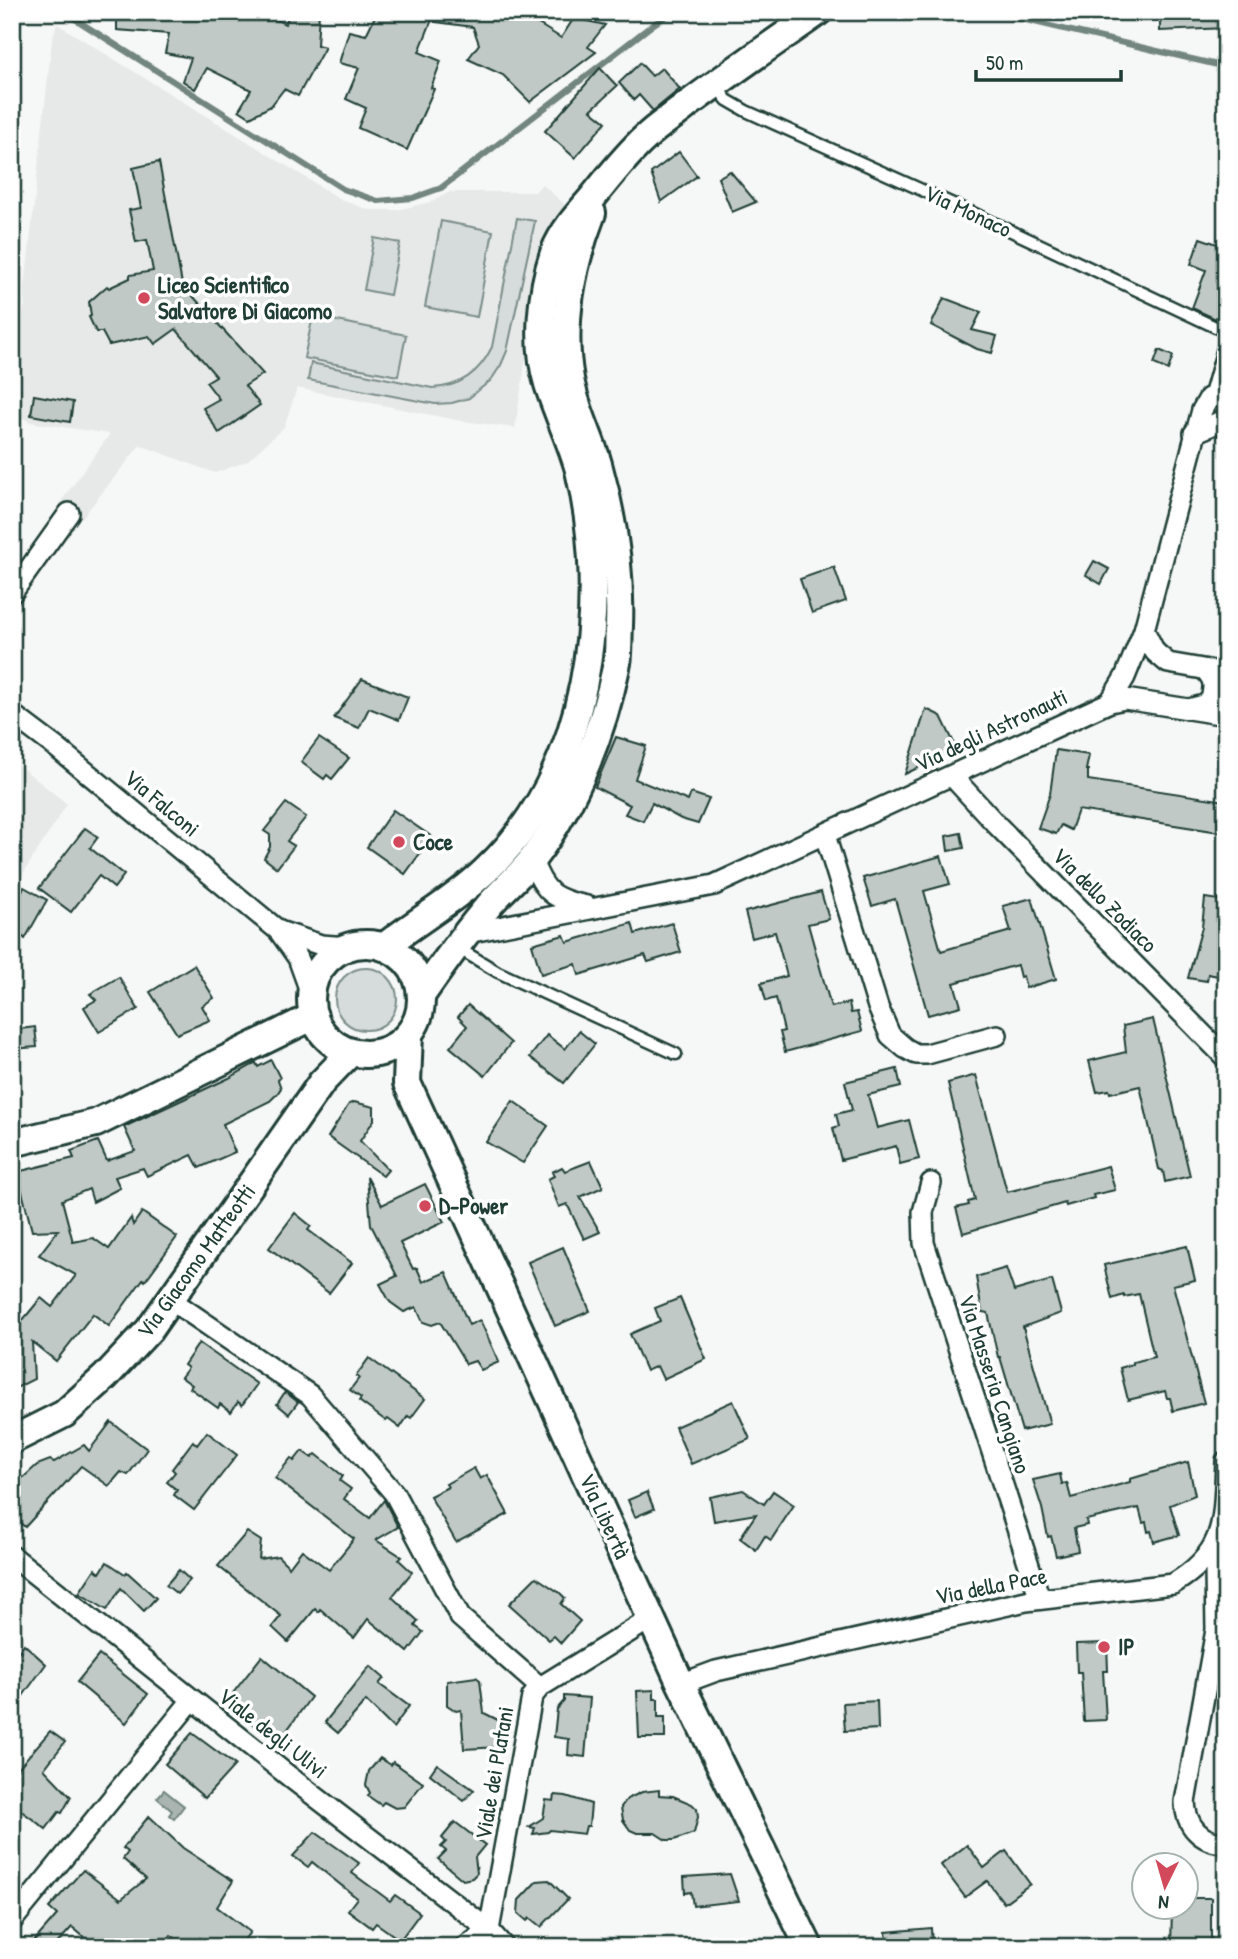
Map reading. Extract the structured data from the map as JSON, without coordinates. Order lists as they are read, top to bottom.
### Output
{
  "streets": {
    "street": [
      "Via degli Astronauti",
      "Via Falconi",
      "Via dello Zodiaco",
      "Via Giacomo Matteotti",
      "Via Masseria Cangiano",
      "Via Libertà",
      "Via della Pace",
      "Viale degli Ulivi",
      "Viale dei Platani"
    ],
    "lane": ["Via Monaco"]
  },
  "crossings": [
    ["Via degli Astronauti", "Via dello Zodiaco"],
    ["Via Falconi", "Via Giacomo Matteotti"],
    ["Via Falconi", "Via Libertà"],
    ["Via Giacomo Matteotti", "Via Libertà"],
    ["Via Masseria Cangiano", "Via della Pace"],
    ["Via Libertà", "Via della Pace"],
    ["Via Libertà", "Viale dei Platani"],
    ["Viale degli Ulivi", "Viale dei Platani"]
  ],
  "places": [
    "Liceo Scientifico Salvatore Di Giacomo",
    "Coce",
    "D-Power",
    "IP"
  ],
  "scale_bar": "50 m",
  "north": "bottom"
}
